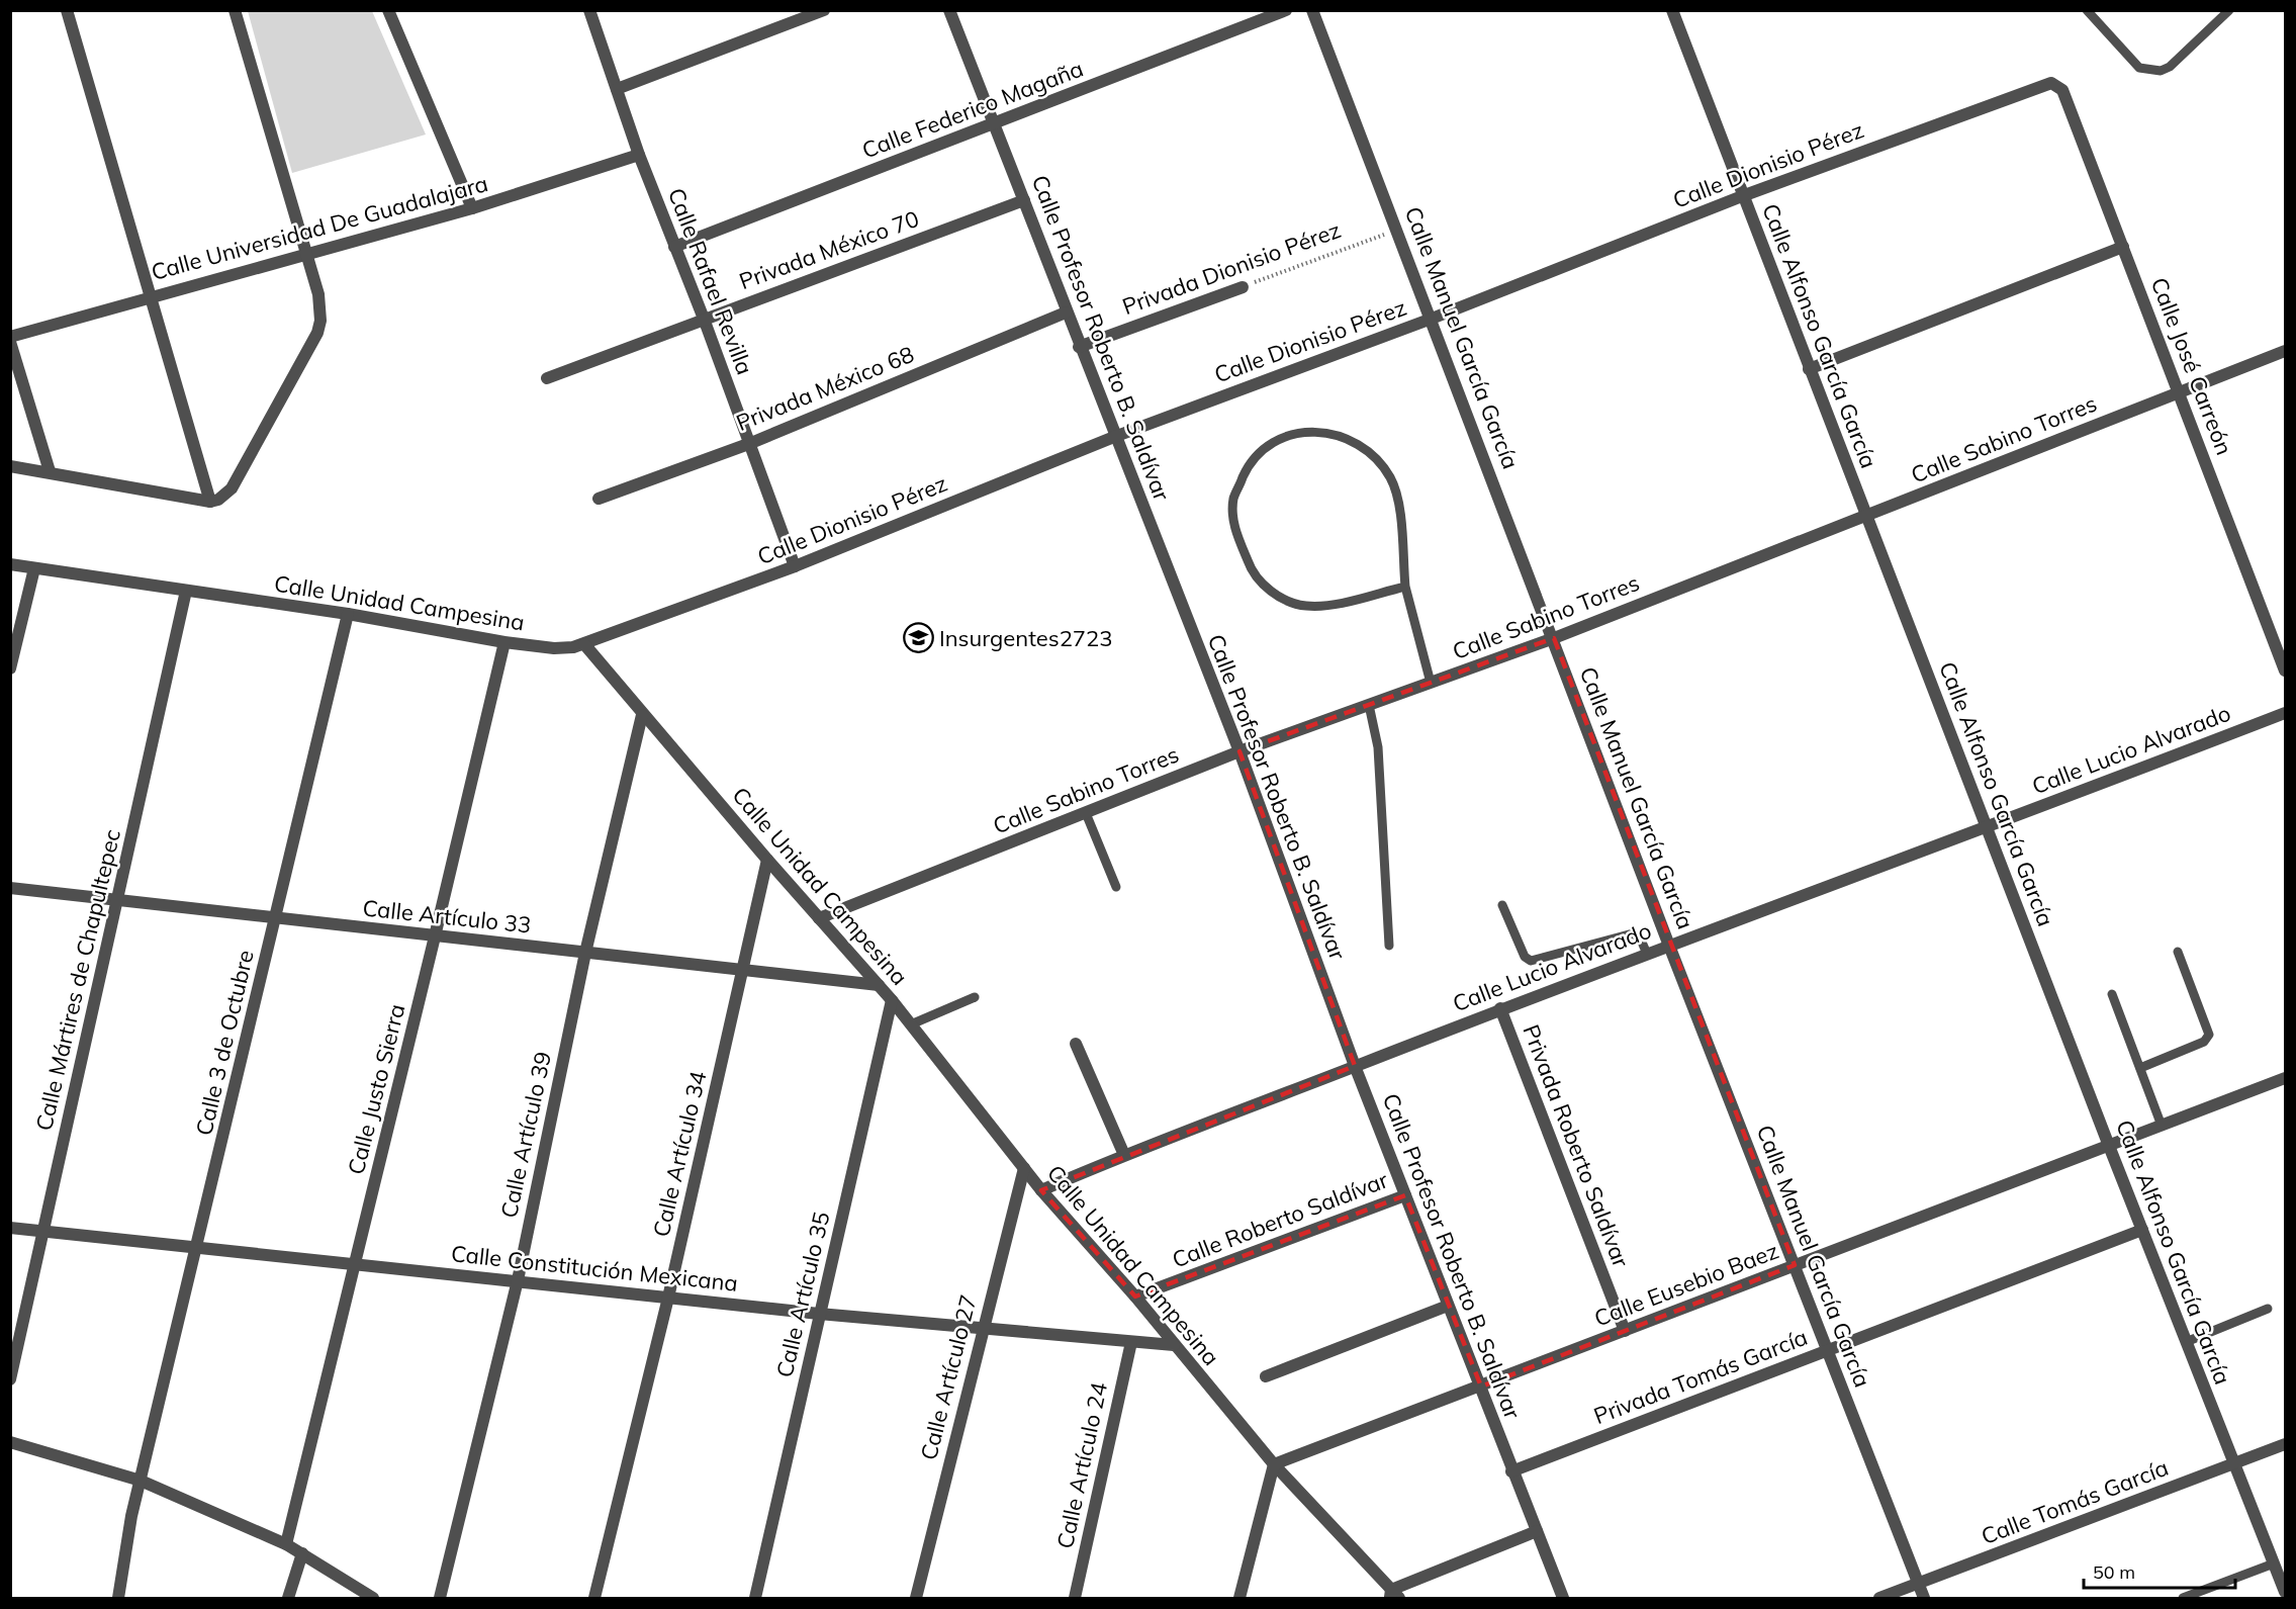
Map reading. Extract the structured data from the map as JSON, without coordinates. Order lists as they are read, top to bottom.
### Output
{
  "streets": {
    "street": [
      "Calle Federico Magaña",
      "Calle Dionisio Pérez",
      "Calle Universidad De Guadalajara",
      "Privada México 70",
      "Privada Dionisio Pérez",
      "Calle Rafael Revilla",
      "Calle Alfonso García García",
      "Calle Profesor Roberto B. Saldívar",
      "Calle Manuel García García",
      "Calle José Carreón",
      "Privada México 68",
      "Calle Sabino Torres",
      "Calle Unidad Campesina",
      "Calle Lucio Alvarado",
      "Calle Artículo 33",
      "Calle Mártires de Chapultepec",
      "Calle 3 de Octubre",
      "Calle Justo Sierra",
      "Calle Artículo 39",
      "Privada Roberto Saldívar",
      "Calle Artículo 34",
      "Calle Roberto Saldívar",
      "Calle Constitución Mexicana",
      "Calle Eusebio Baez",
      "Calle Artículo 35",
      "Privada Tomás García",
      "Calle Artículo 27",
      "Calle Artículo 24",
      "Calle Tomás García"
    ]
  },
  "crossings": [
    ["Calle Federico Magaña", "Calle Rafael Revilla"],
    ["Calle Federico Magaña", "Calle Profesor Roberto B. Saldívar"],
    ["Calle Dionisio Pérez", "Calle Rafael Revilla"],
    ["Calle Dionisio Pérez", "Calle Alfonso García García"],
    ["Calle Dionisio Pérez", "Calle Profesor Roberto B. Saldívar"],
    ["Calle Dionisio Pérez", "Calle Manuel García García"],
    ["Calle Dionisio Pérez", "Calle José Carreón"],
    ["Calle Dionisio Pérez", "Calle Unidad Campesina"],
    ["Calle Universidad De Guadalajara", "Calle Rafael Revilla"],
    ["Privada México 70", "Calle Rafael Revilla"],
    ["Privada México 70", "Calle Profesor Roberto B. Saldívar"],
    ["Privada Dionisio Pérez", "Calle Profesor Roberto B. Saldívar"],
    ["Privada Dionisio Pérez", "Calle Manuel García García"],
    ["Calle Rafael Revilla", "Privada México 68"],
    ["Calle Alfonso García García", "Calle Sabino Torres"],
    ["Calle Alfonso García García", "Calle Lucio Alvarado"],
    ["Calle Alfonso García García", "Calle Eusebio Baez"],
    ["Calle Alfonso García García", "Privada Tomás García"],
    ["Calle Alfonso García García", "Calle Tomás García"],
    ["Calle Profesor Roberto B. Saldívar", "Privada México 68"],
    ["Calle Profesor Roberto B. Saldívar", "Calle Sabino Torres"],
    ["Calle Profesor Roberto B. Saldívar", "Calle Lucio Alvarado"],
    ["Calle Profesor Roberto B. Saldívar", "Calle Roberto Saldívar"],
    ["Calle Profesor Roberto B. Saldívar", "Calle Eusebio Baez"],
    ["Calle Profesor Roberto B. Saldívar", "Privada Tomás García"],
    ["Calle Manuel García García", "Calle Sabino Torres"],
    ["Calle Manuel García García", "Calle Lucio Alvarado"],
    ["Calle Manuel García García", "Calle Eusebio Baez"],
    ["Calle Manuel García García", "Privada Tomás García"],
    ["Calle Manuel García García", "Calle Tomás García"],
    ["Calle José Carreón", "Calle Sabino Torres"],
    ["Calle Sabino Torres", "Calle Unidad Campesina"],
    ["Calle Unidad Campesina", "Calle Lucio Alvarado"],
    ["Calle Unidad Campesina", "Calle Artículo 33"],
    ["Calle Unidad Campesina", "Calle Mártires de Chapultepec"],
    ["Calle Unidad Campesina", "Calle 3 de Octubre"],
    ["Calle Unidad Campesina", "Calle Justo Sierra"],
    ["Calle Unidad Campesina", "Calle Artículo 39"],
    ["Calle Unidad Campesina", "Calle Artículo 34"],
    ["Calle Unidad Campesina", "Calle Roberto Saldívar"],
    ["Calle Unidad Campesina", "Calle Constitución Mexicana"],
    ["Calle Unidad Campesina", "Calle Eusebio Baez"],
    ["Calle Unidad Campesina", "Calle Artículo 35"],
    ["Calle Unidad Campesina", "Calle Artículo 27"],
    ["Calle Lucio Alvarado", "Privada Roberto Saldívar"],
    ["Calle Artículo 33", "Calle Mártires de Chapultepec"],
    ["Calle Artículo 33", "Calle 3 de Octubre"],
    ["Calle Artículo 33", "Calle Justo Sierra"],
    ["Calle Artículo 33", "Calle Artículo 39"],
    ["Calle Artículo 33", "Calle Artículo 34"],
    ["Calle Mártires de Chapultepec", "Calle Constitución Mexicana"],
    ["Calle 3 de Octubre", "Calle Constitución Mexicana"],
    ["Calle Justo Sierra", "Calle Constitución Mexicana"],
    ["Calle Artículo 39", "Calle Constitución Mexicana"],
    ["Privada Roberto Saldívar", "Calle Eusebio Baez"],
    ["Calle Artículo 34", "Calle Constitución Mexicana"],
    ["Calle Constitución Mexicana", "Calle Artículo 35"],
    ["Calle Constitución Mexicana", "Calle Artículo 27"],
    ["Calle Constitución Mexicana", "Calle Artículo 24"]
  ],
  "places": {
    "school or university": ["Insurgentes2723"]
  },
  "scale_bar": "50 m"
}
